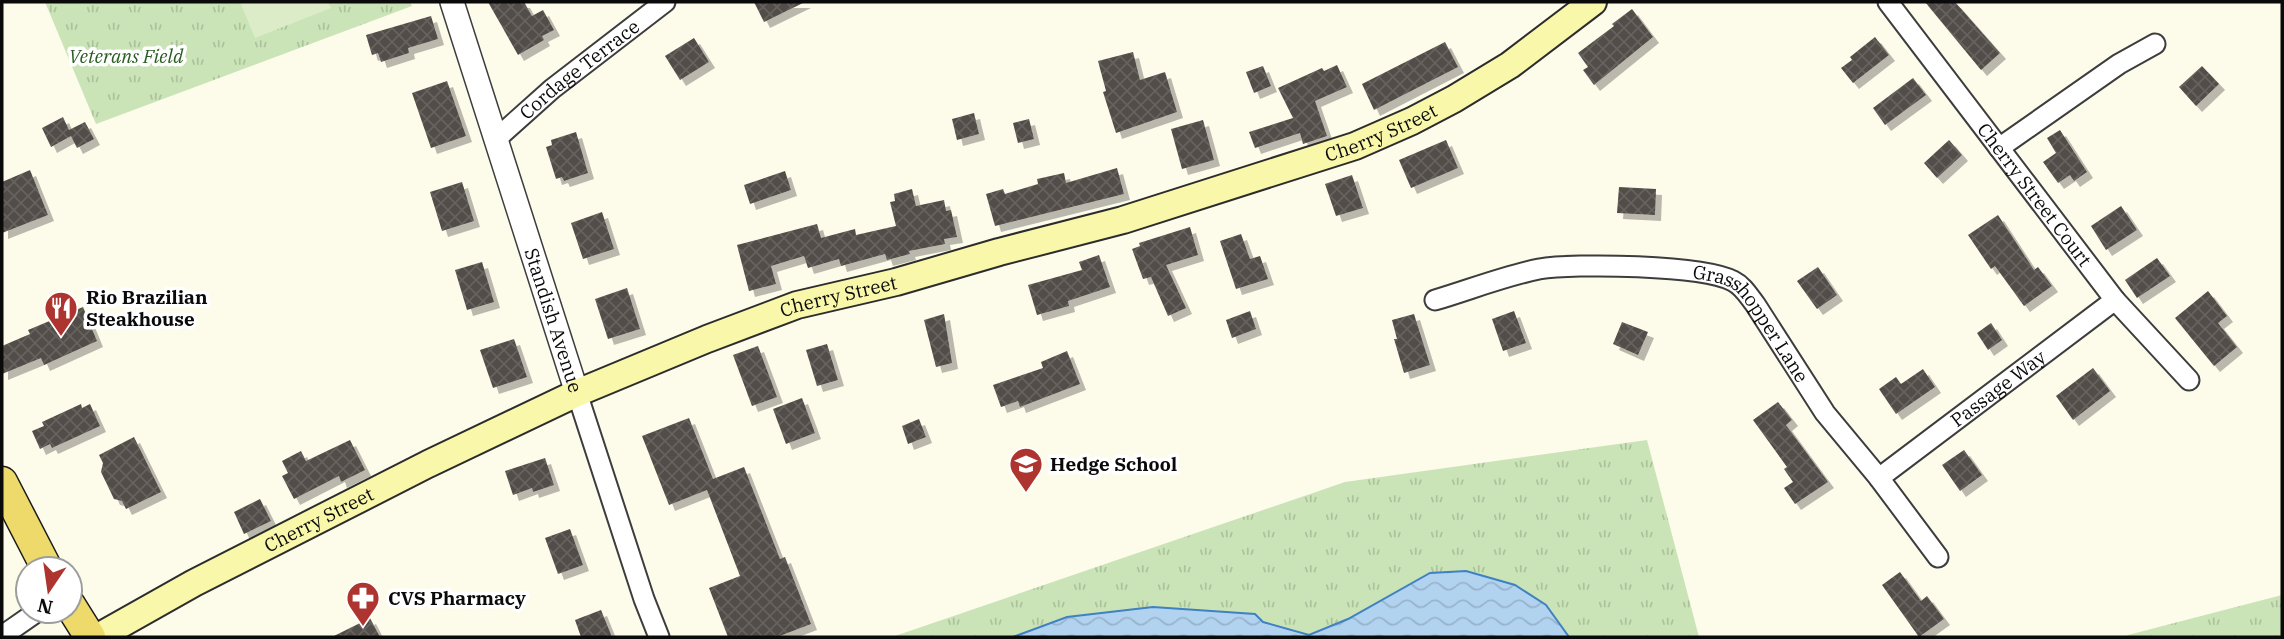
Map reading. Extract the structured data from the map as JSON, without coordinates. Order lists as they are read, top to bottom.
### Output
{
  "streets": {
    "main road": ["Cherry Street"],
    "street": [
      "Cordage Terrace",
      "Cherry Street Court",
      "Standish Avenue",
      "Grasshopper Lane",
      "Passage Way"
    ]
  },
  "crossings": [
    ["Cordage Terrace", "Standish Avenue"],
    ["Cherry Street", "Standish Avenue"],
    ["Cherry Street Court", "Passage Way"],
    ["Grasshopper Lane", "Passage Way"]
  ],
  "parks": ["Veterans Field"],
  "places": {
    "restaurant": ["Rio Brazilian Steakhouse"],
    "school or university": ["Hedge School"],
    "pharmacy": ["CVS Pharmacy"]
  },
  "north": "bottom"
}
